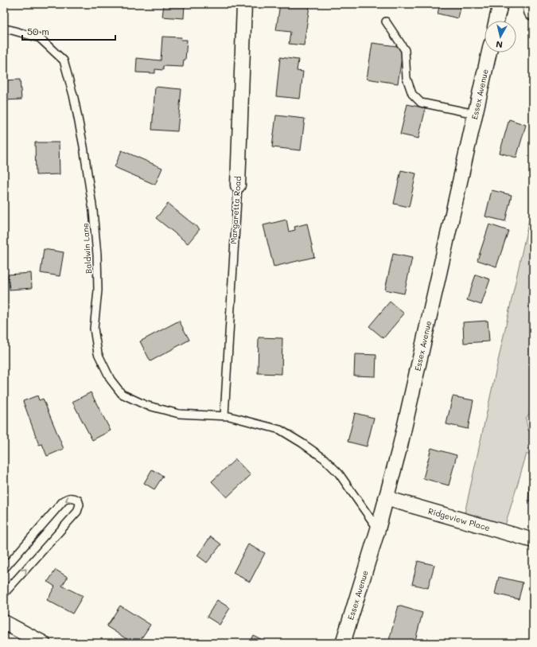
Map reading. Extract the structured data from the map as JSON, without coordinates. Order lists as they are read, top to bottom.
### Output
{
  "streets": {
    "street": ["Essex Avenue", "Margaretta Road", "Ridgeview Place"],
    "lane": ["Baldwin Lane"]
  },
  "crossings": [
    ["Essex Avenue", "Baldwin Lane"],
    ["Essex Avenue", "Ridgeview Place"],
    ["Margaretta Road", "Baldwin Lane"]
  ],
  "scale_bar": "50 m",
  "north": "bottom"
}
